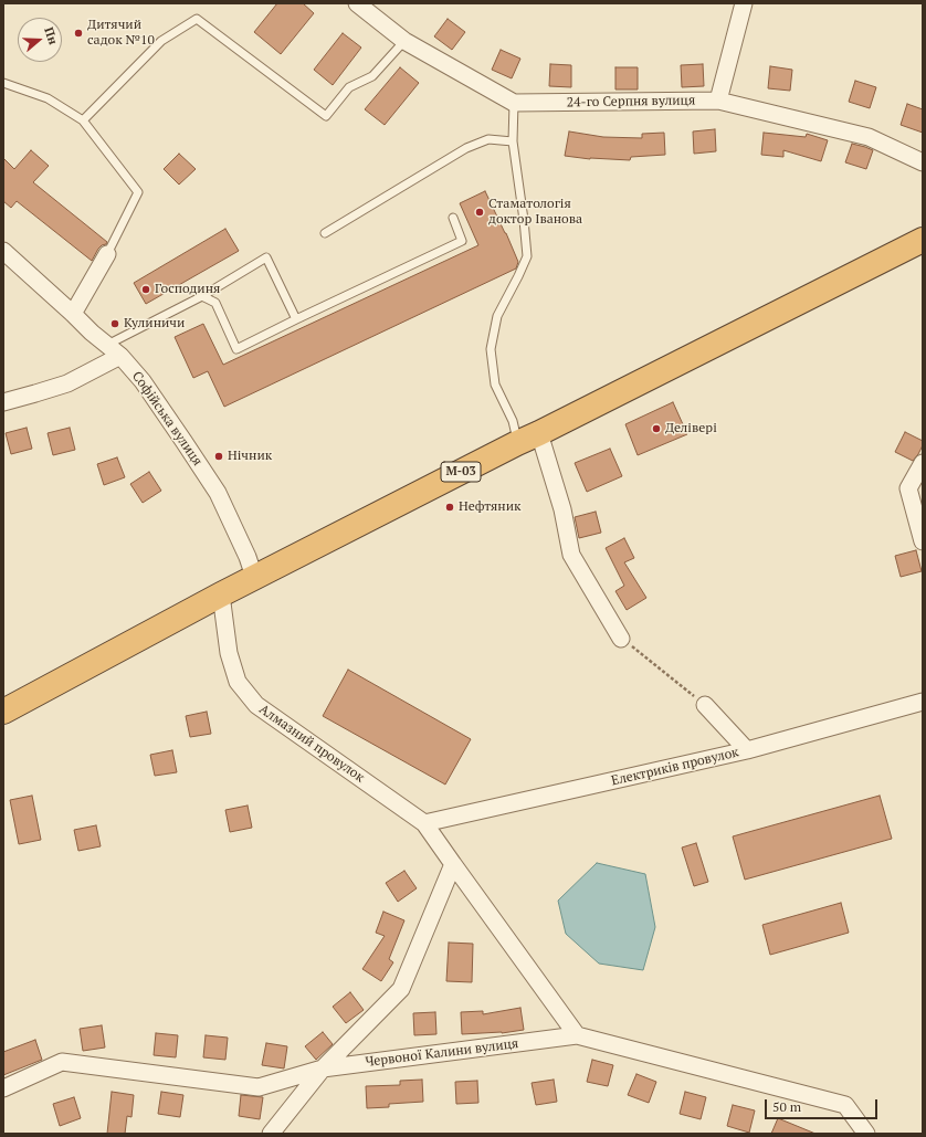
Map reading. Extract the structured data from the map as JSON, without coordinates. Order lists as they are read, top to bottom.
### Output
{
  "streets": {
    "highway": ["М-03"],
    "street": [
      "24-го Серпня вулиця",
      "Софійська вулиця",
      "Алмазний провулок",
      "Електриків провулок",
      "Червоної Калини вулиця"
    ]
  },
  "crossings": [
    ["Софійська вулиця", "М-03"],
    ["М-03", "Алмазний провулок"],
    ["Алмазний провулок", "Електриків провулок"],
    ["Алмазний провулок", "Червоної Калини вулиця"]
  ],
  "places": [
    "Дитячий садок №10",
    "Стаматологія доктор Іванова",
    "Господиня",
    "Кулиничи",
    "Делівері",
    "Нічник",
    "Нефтяник"
  ],
  "scale_bar": "50 m",
  "north": "right"
}
